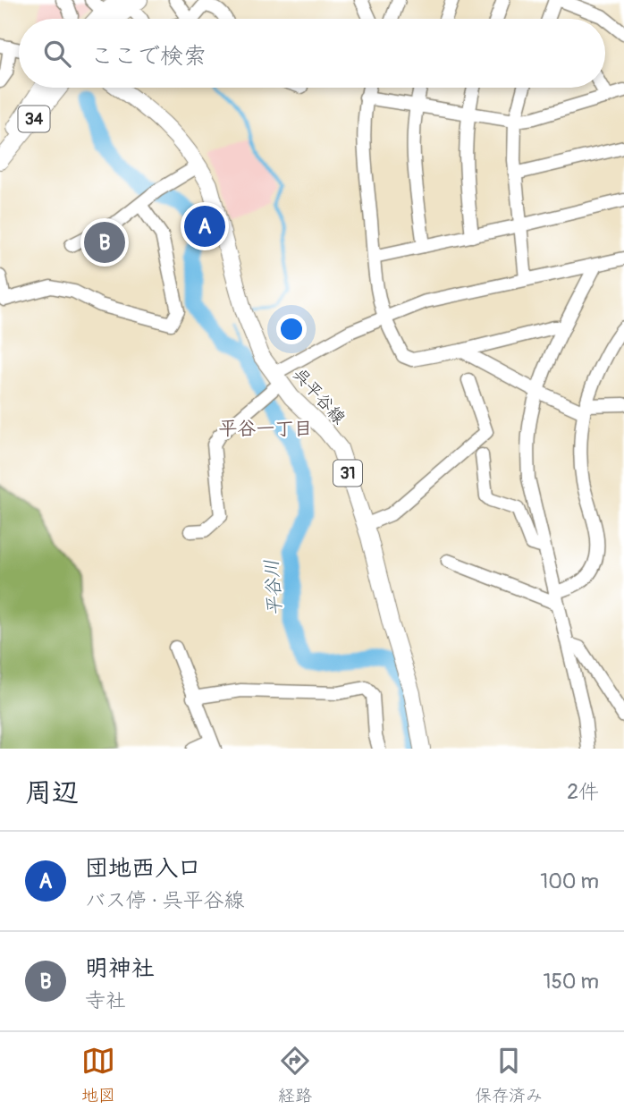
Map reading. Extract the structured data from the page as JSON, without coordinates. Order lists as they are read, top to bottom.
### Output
{
  "streets": {
    "main road": ["34", "呉平谷線", "31"]
  },
  "districts": ["平谷一丁目"],
  "water": ["平谷川"],
  "page": {
    "search": "ここで検索",
    "pins": ["A", "B"],
    "heading": ["周辺", "2件"],
    "list": [
      {
        "mark": "A",
        "name": "団地西入口",
        "note": "バス停 · 呉平谷線",
        "value": "100 m"
      },
      {
        "mark": "B",
        "name": "明神社",
        "note": "寺社",
        "value": "150 m"
      }
    ],
    "nav": ["地図", "経路", "保存済み"]
  }
}
